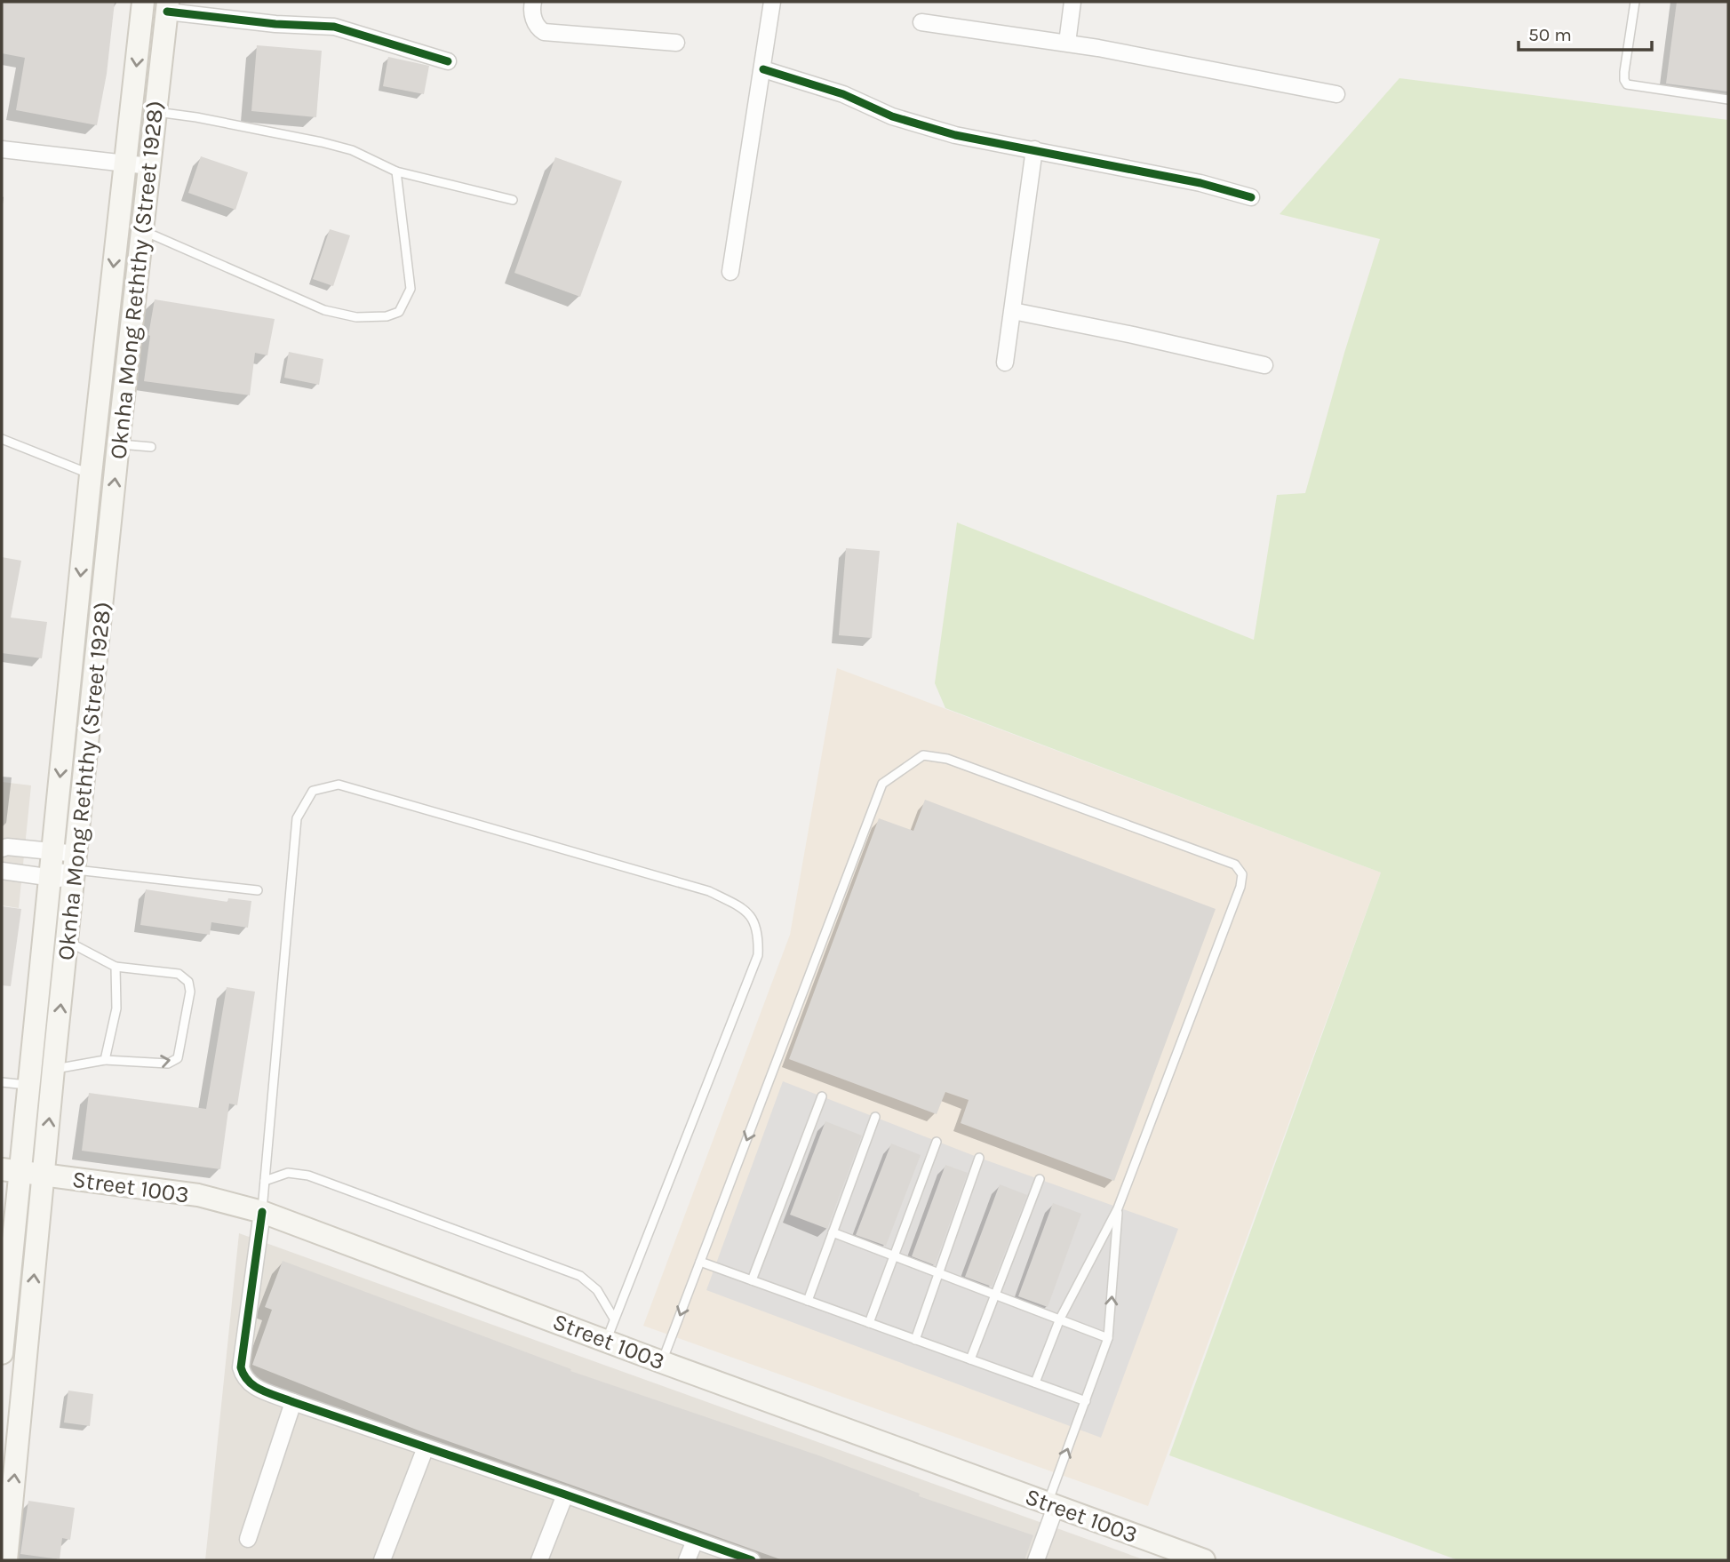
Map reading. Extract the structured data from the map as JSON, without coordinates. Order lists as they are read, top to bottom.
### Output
{
  "streets": {
    "main road": ["Oknha Mong Reththy (Street 1928)", "Street 1003"]
  },
  "crossings": [
    ["Oknha Mong Reththy (Street 1928)", "Street 1003"]
  ],
  "scale_bar": "50 m"
}
